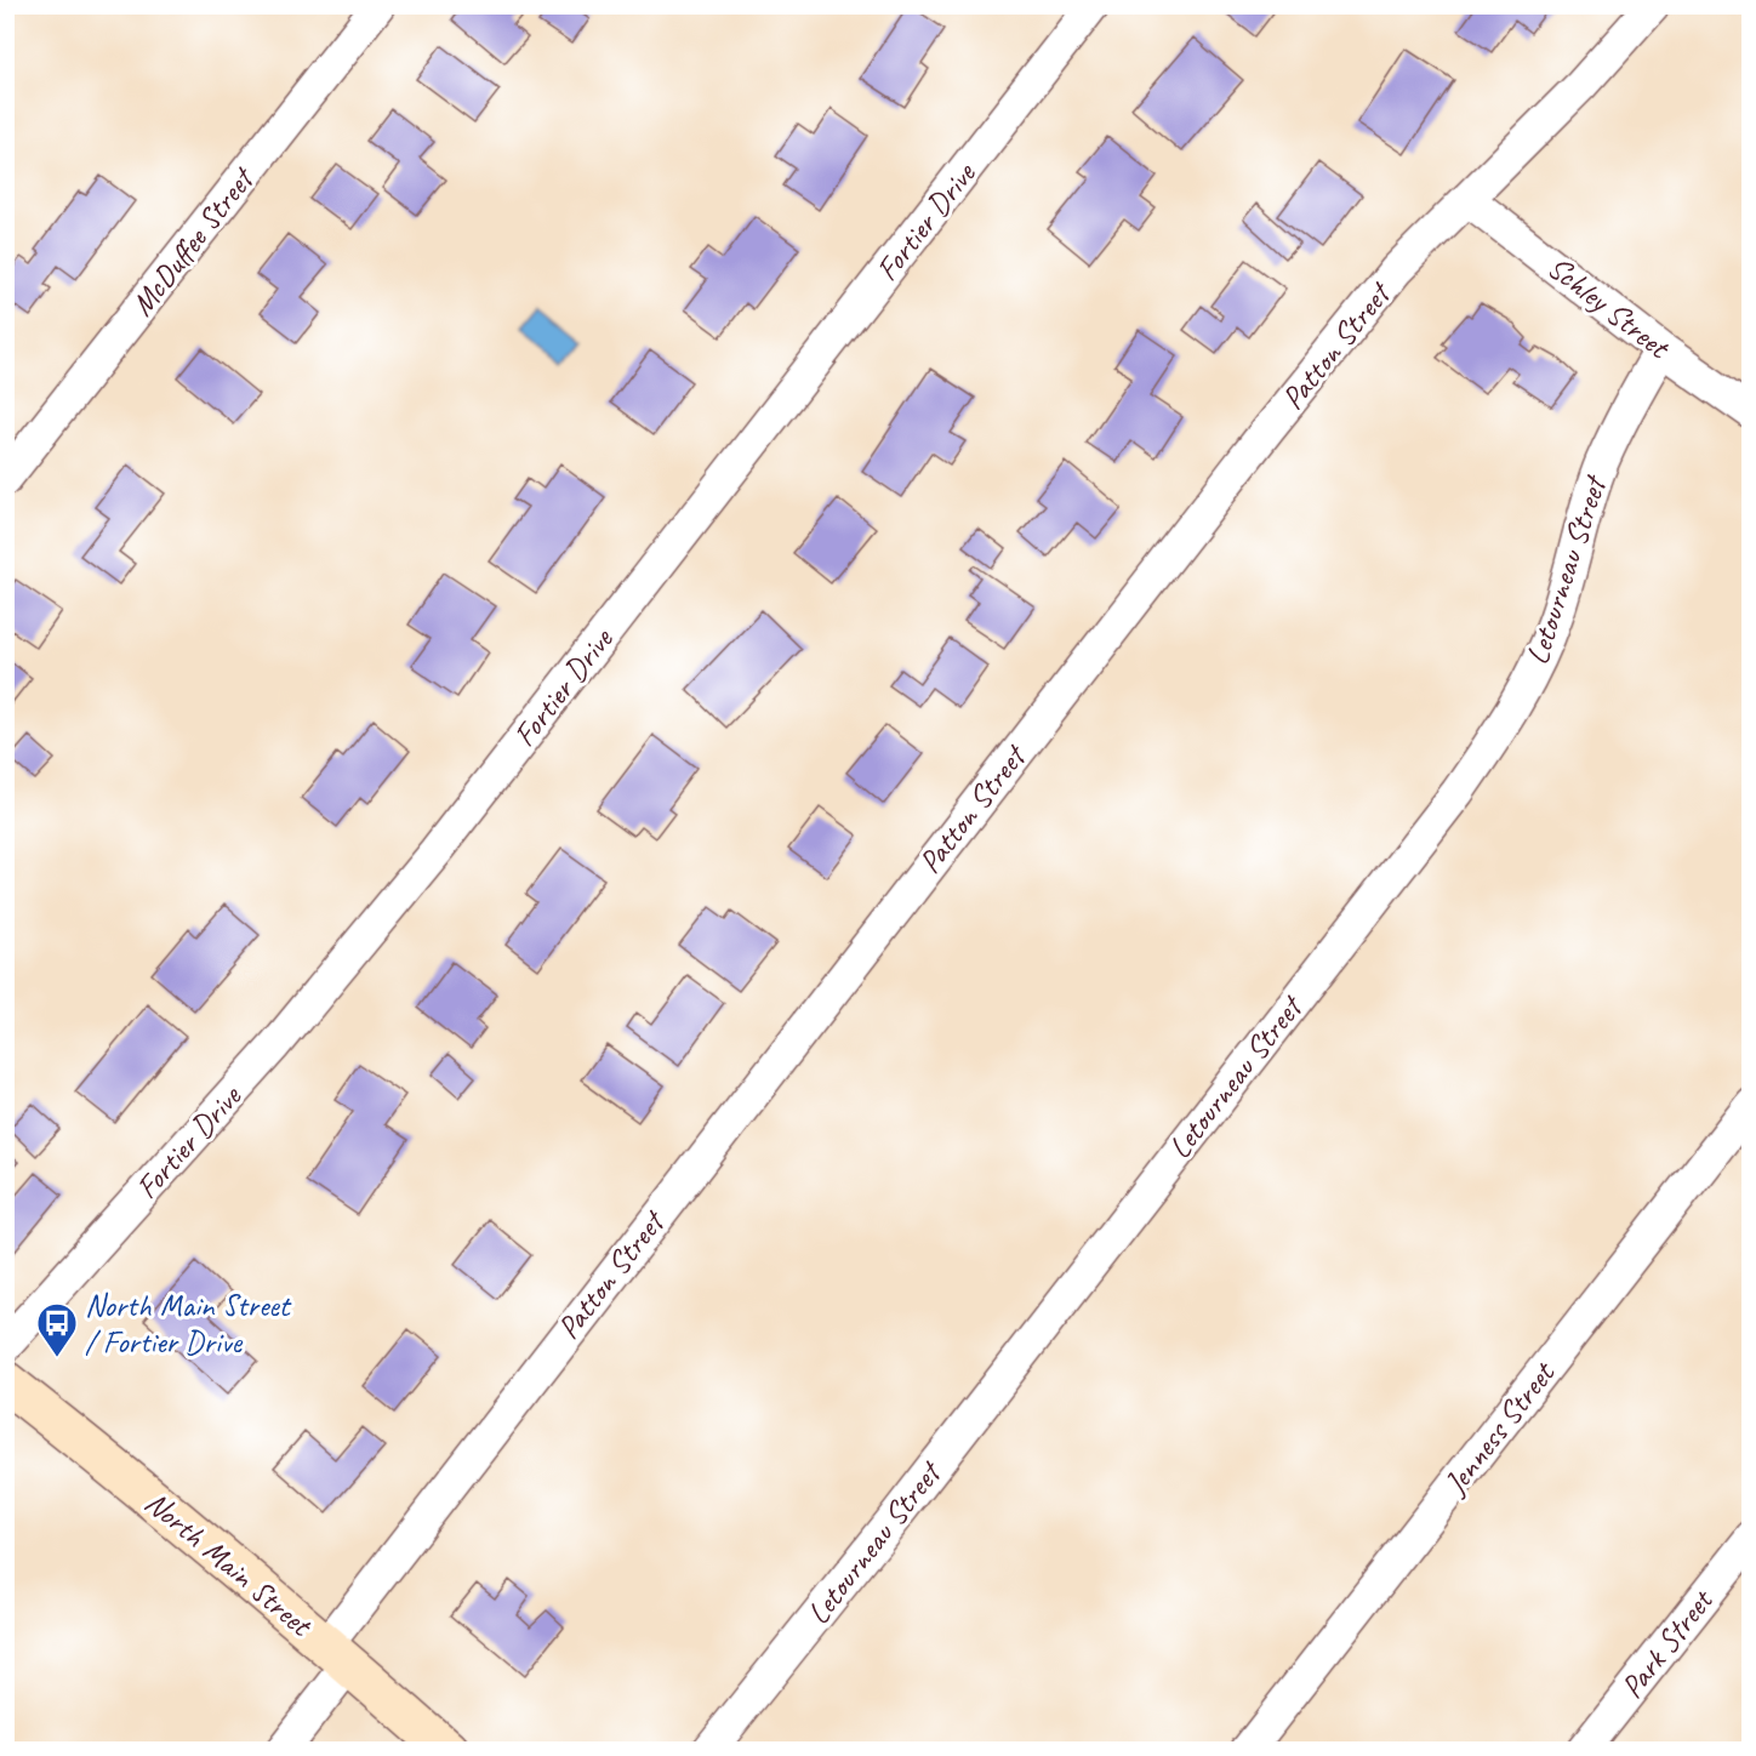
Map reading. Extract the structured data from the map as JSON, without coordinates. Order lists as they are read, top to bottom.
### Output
{
  "streets": {
    "main road": ["North Main Street"],
    "street": [
      "Fortier Drive",
      "McDuffee Street",
      "Schley Street",
      "Patton Street",
      "Letourneau Street",
      "Jenness Street",
      "Park Street"
    ]
  },
  "crossings": [
    ["Schley Street", "Patton Street"],
    ["Schley Street", "Letourneau Street"],
    ["Patton Street", "North Main Street"]
  ],
  "places": {
    "bus stop": ["North Main Street / Fortier Drive"]
  }
}
